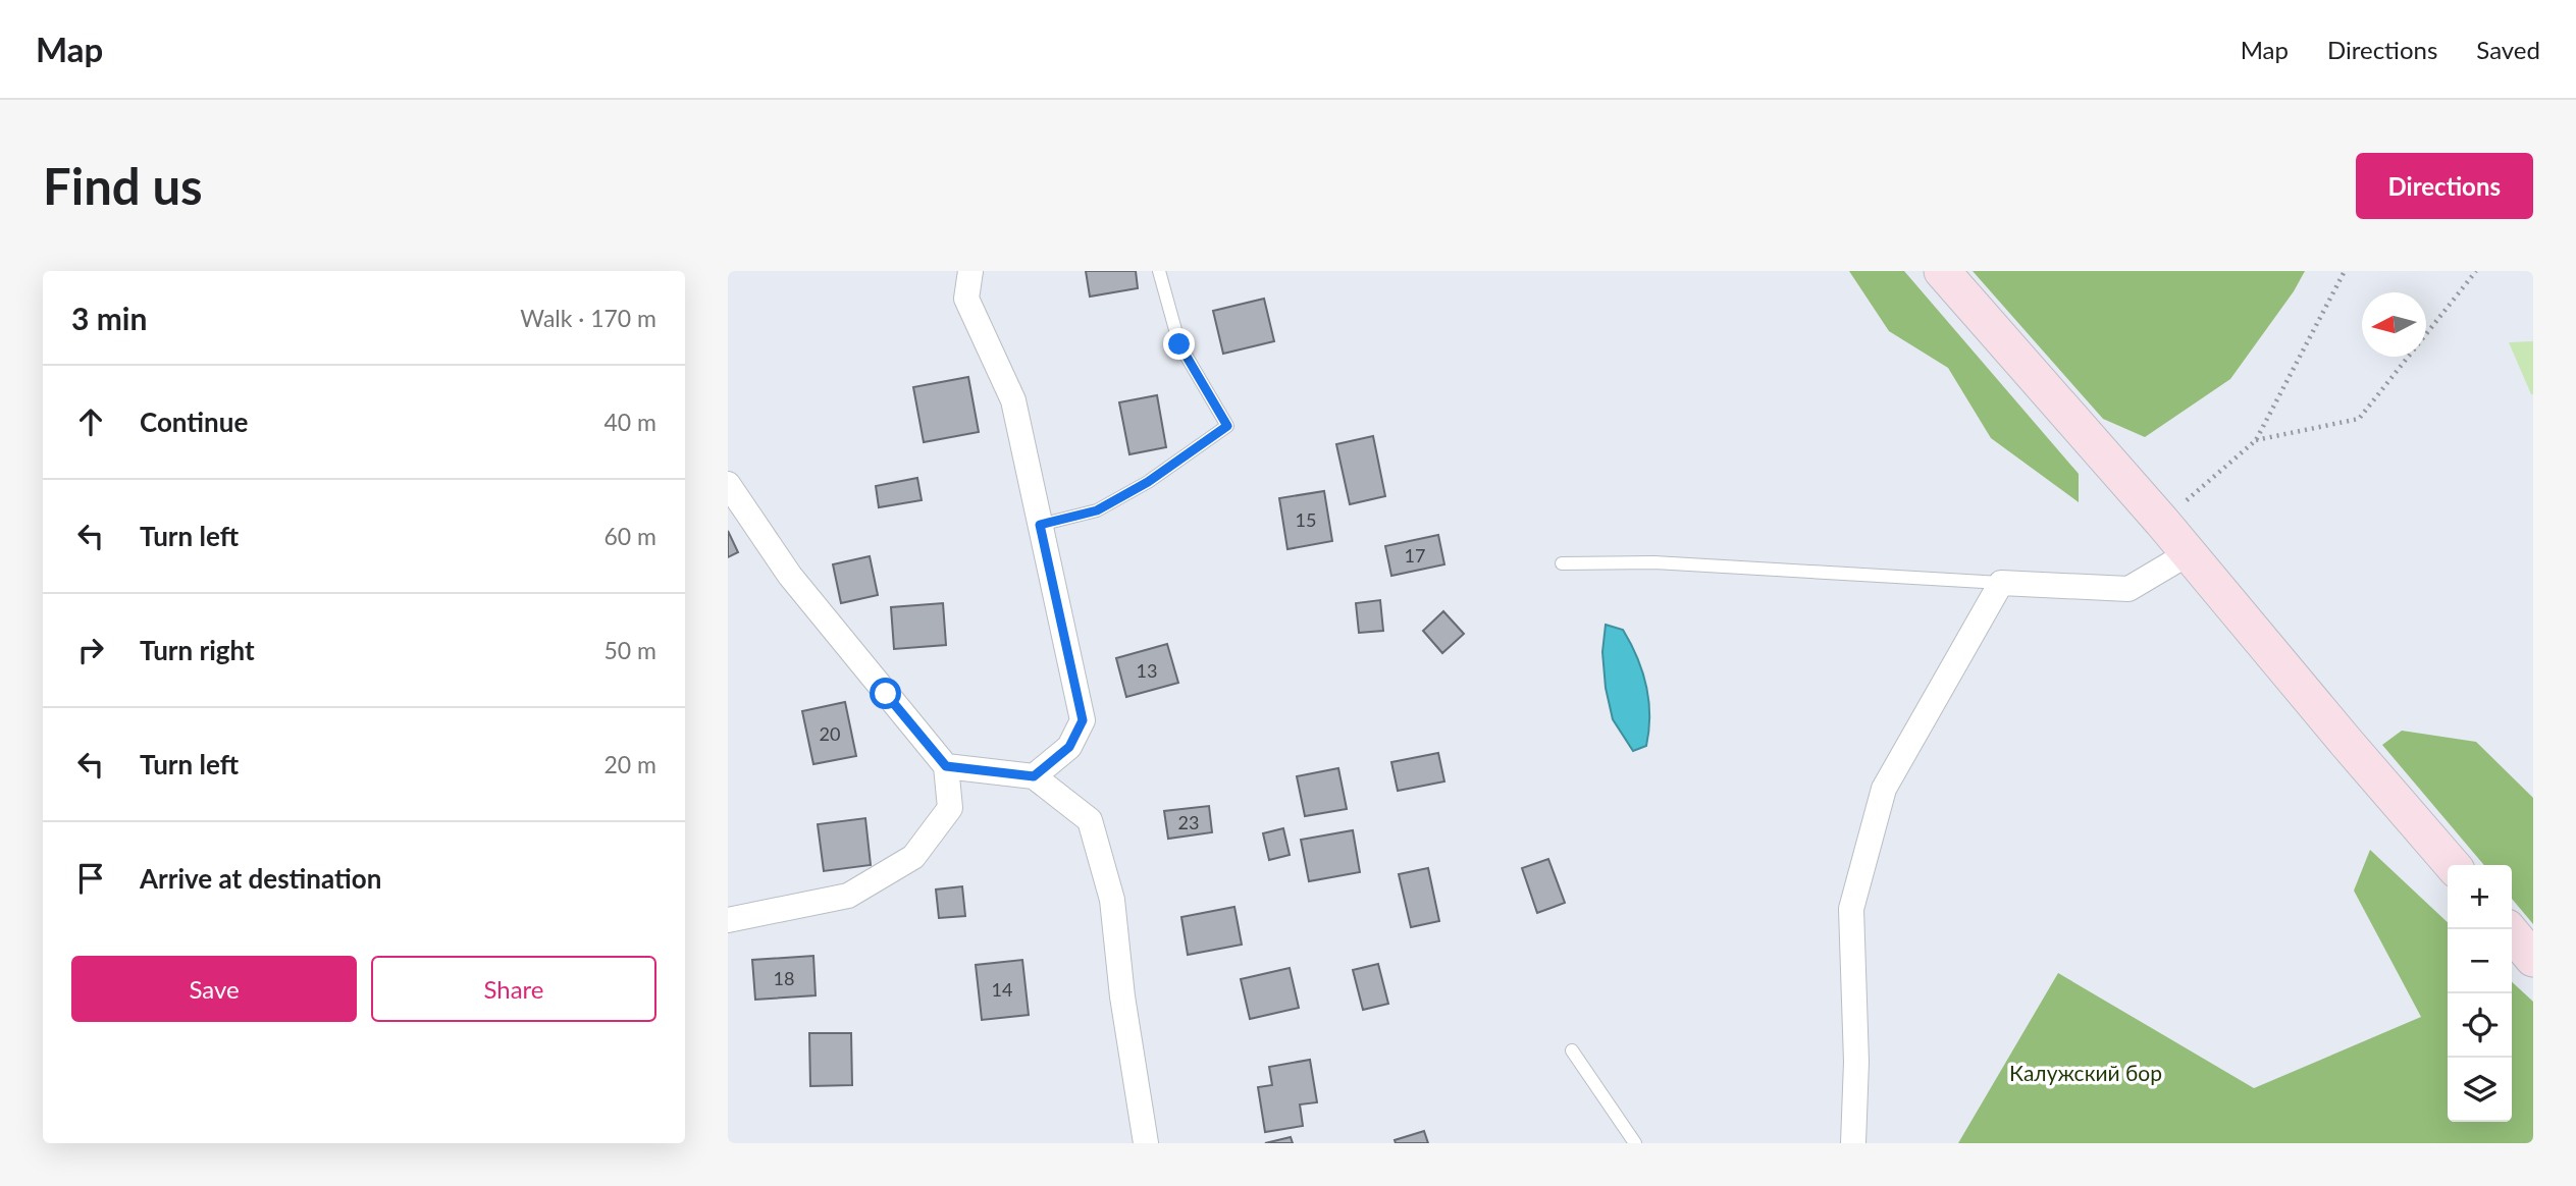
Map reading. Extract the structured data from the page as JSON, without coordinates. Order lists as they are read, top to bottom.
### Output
{
  "parks": ["Калужский бор"],
  "house_numbers": [
    "15",
    "17",
    "13",
    "20",
    "23",
    "18",
    "14"
  ],
  "north": "left",
  "page": {
    "header": "Map",
    "nav": ["Map", "Directions", "Saved"],
    "buttons": [
      "Directions",
      ["Save", "Share"]
    ],
    "title": "Find us",
    "heading": ["3 min", "Walk · 170 m"],
    "list": [
      ["Continue", "40 m"],
      ["Turn left", "60 m"],
      ["Turn right", "50 m"],
      ["Turn left", "20 m"],
      "Arrive at destination"
    ],
    "map_buttons": ["+", "−"]
  }
}
